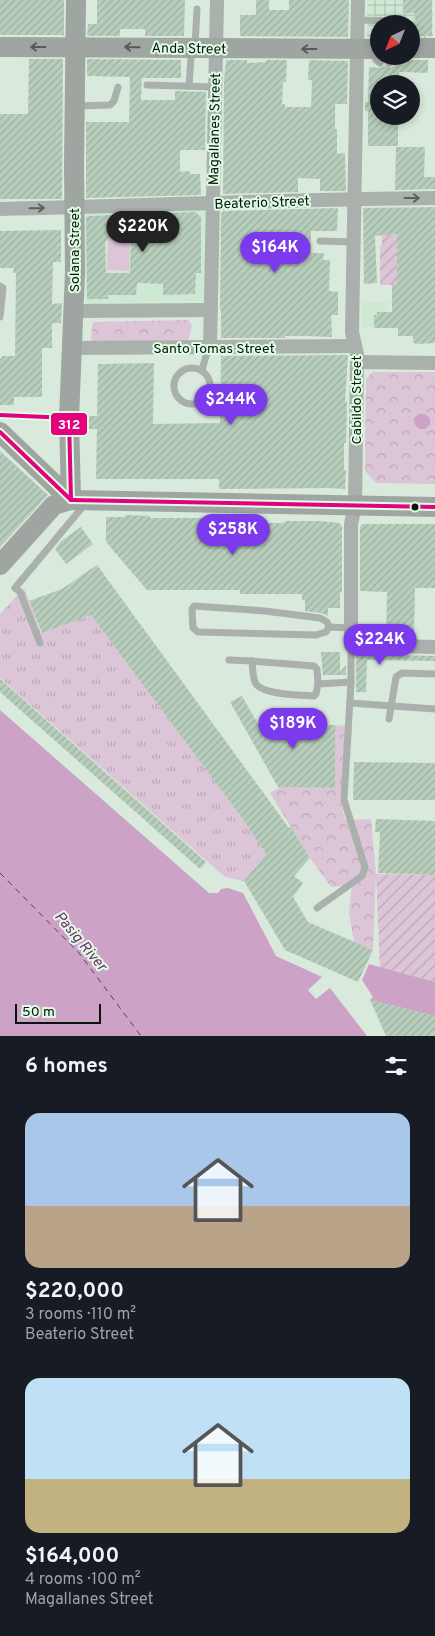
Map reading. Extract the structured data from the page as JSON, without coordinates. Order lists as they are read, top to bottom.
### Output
{
  "streets": {
    "street": [
      "Anda Street",
      "Magallanes Street",
      "Beaterio Street",
      "Solana Street",
      "Santo Tomas Street",
      "Cabildo Street"
    ]
  },
  "crossings": [
    ["Anda Street", "Magallanes Street"],
    ["Anda Street", "Solana Street"],
    ["Magallanes Street", "Beaterio Street"],
    ["Magallanes Street", "Santo Tomas Street"],
    ["Beaterio Street", "Solana Street"],
    ["Beaterio Street", "Cabildo Street"],
    ["Solana Street", "Santo Tomas Street"],
    ["Santo Tomas Street", "Cabildo Street"]
  ],
  "one_way": ["Anda Street", "Beaterio Street"],
  "water": ["Pasig River"],
  "lines": ["transit line 312"],
  "scale_bar": "50 m",
  "north": "bottom left",
  "page": {
    "price": [
      "$220K",
      "$164K",
      "$244K",
      "$258K",
      "$224K",
      "$189K"
    ],
    "scale": "50 m",
    "heading": "6 homes",
    "list": [
      {
        "name": "$220,000",
        "note": "3 rooms · 110 m² · Beaterio Street"
      },
      {
        "name": "$164,000",
        "note": "4 rooms · 100 m² · Magallanes Street"
      }
    ]
  }
}
